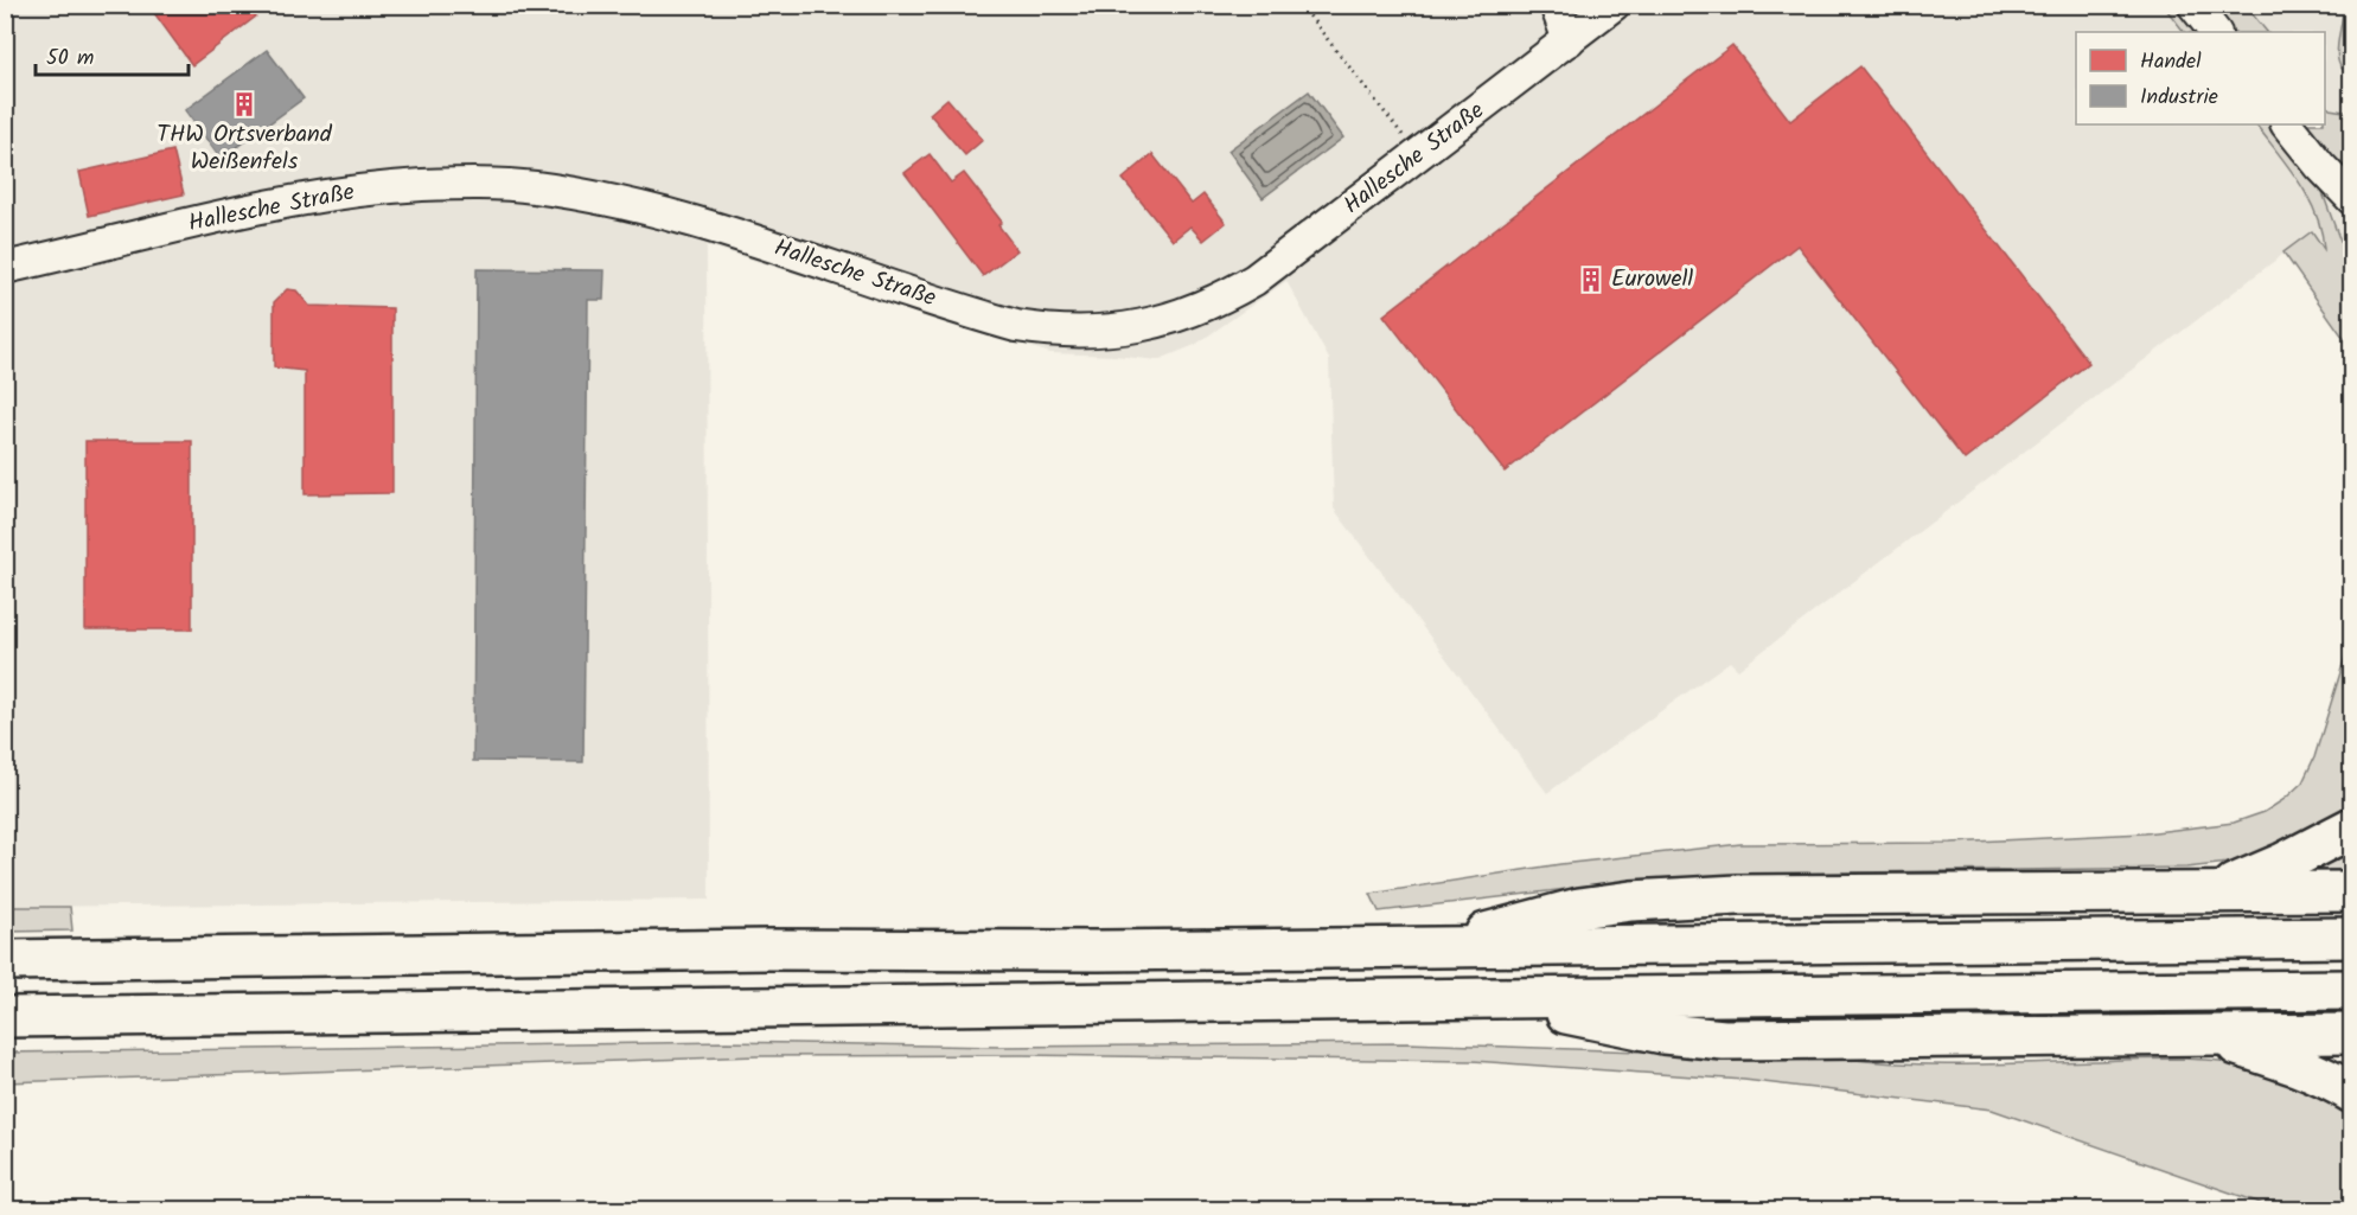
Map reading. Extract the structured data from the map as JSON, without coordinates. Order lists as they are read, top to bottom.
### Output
{
  "streets": {
    "street": ["Hallesche Straße"]
  },
  "places": {
    "building": ["THW Ortsverband Weißenfels", "Eurowell"]
  },
  "legend": ["Handel", "Industrie"],
  "scale_bar": "50 m"
}
